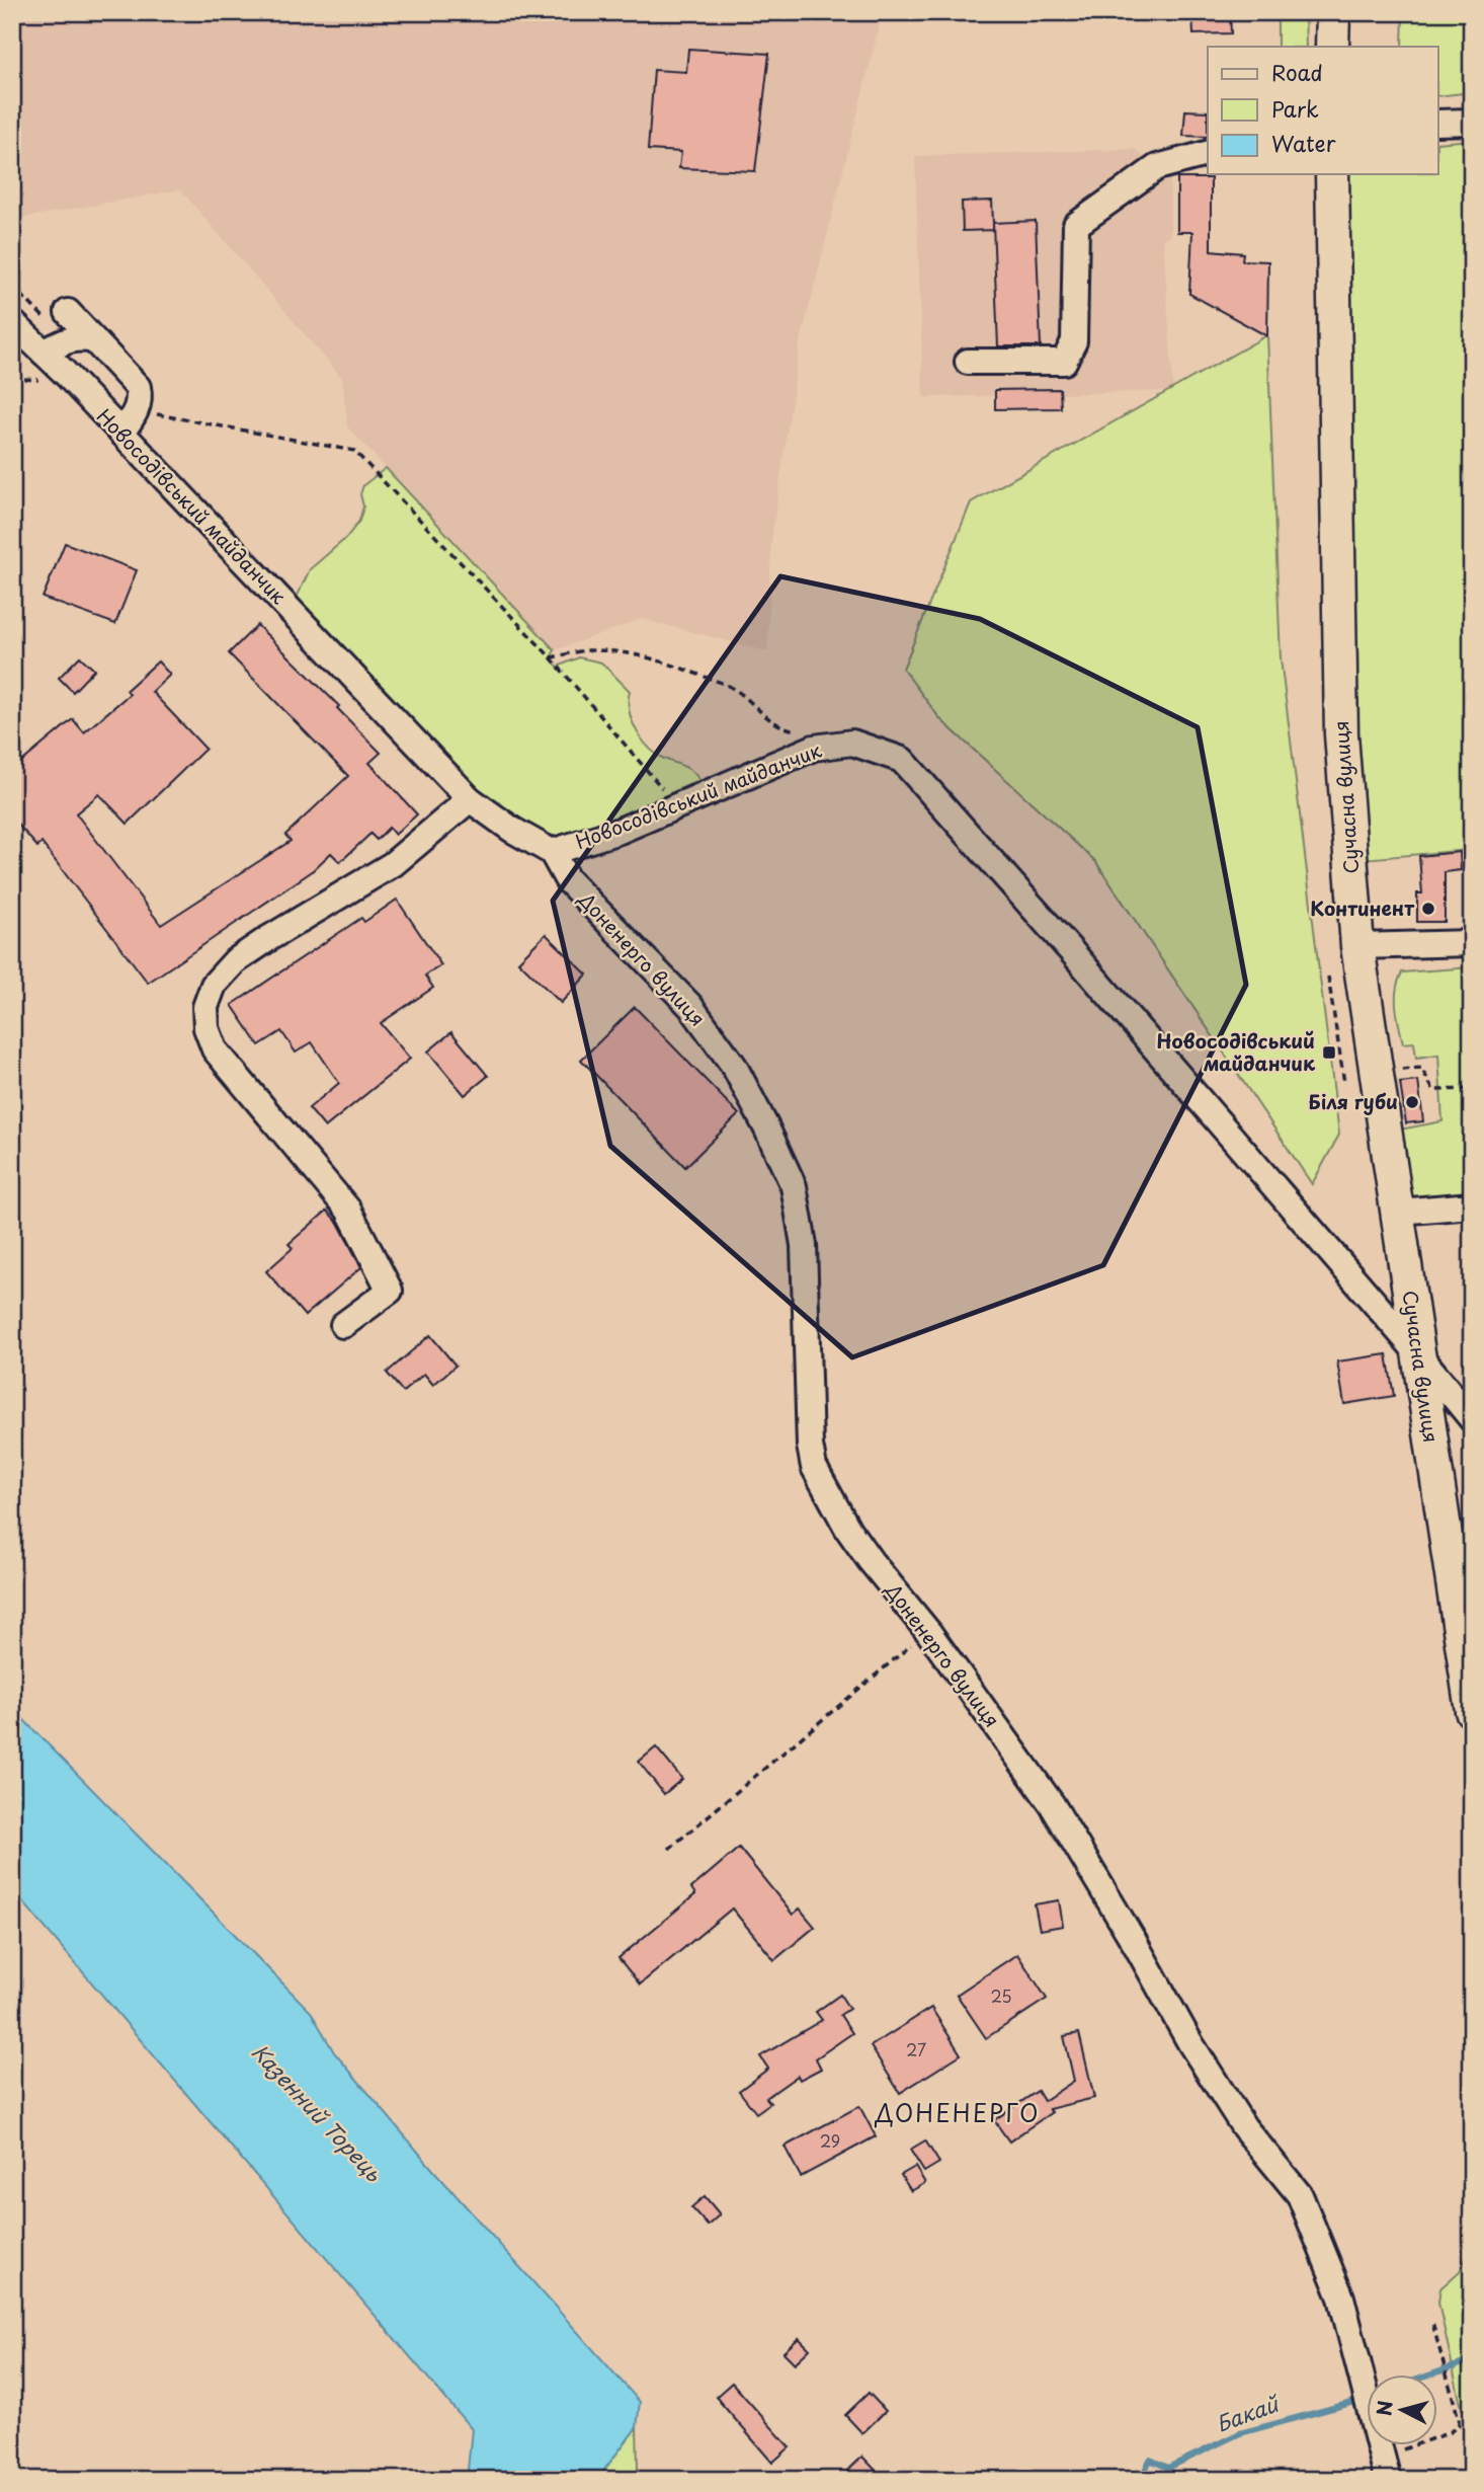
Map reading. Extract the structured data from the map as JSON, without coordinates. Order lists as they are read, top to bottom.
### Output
{
  "streets": {
    "main road": ["Сучасна вулиця"],
    "street": ["Новосодівський майданчик", "Доненерго вулиця"]
  },
  "crossings": [
    ["Новосодівський майданчик", "Сучасна вулиця"],
    ["Новосодівський майданчик", "Доненерго вулиця"]
  ],
  "districts": ["ДОНЕНЕРГО"],
  "water": ["Казенний Торець", "Бакай"],
  "places": {
    "other": ["Континент", "Біля губи"],
    "transit": ["Новосодівський майданчик"]
  },
  "house_numbers": ["25", "27", "29"],
  "legend": ["Road", "Park", "Water"],
  "north": "left"
}
